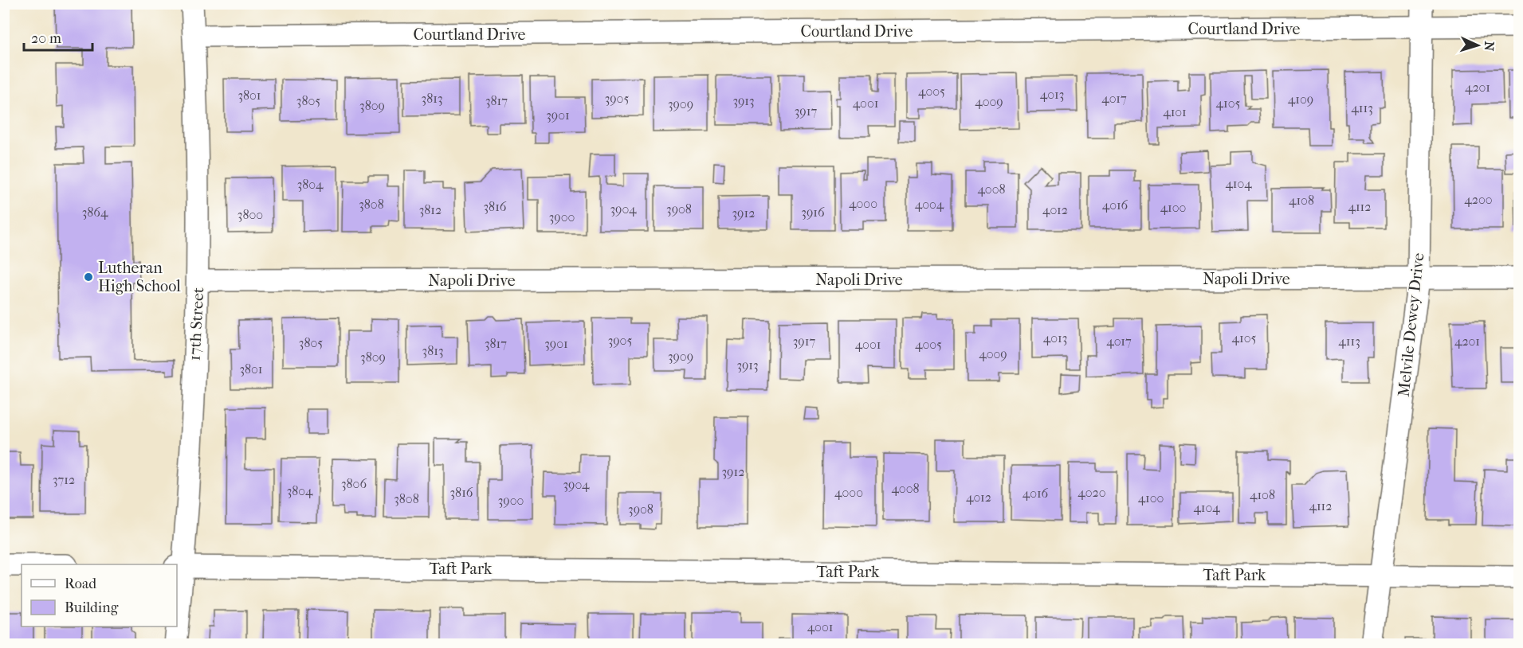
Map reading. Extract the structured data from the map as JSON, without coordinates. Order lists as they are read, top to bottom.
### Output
{
  "streets": {
    "street": [
      "Courtland Drive",
      "Napoli Drive",
      "17th Street",
      "Melvile Dewey Drive",
      "Taft Park"
    ]
  },
  "crossings": [
    ["Courtland Drive", "17th Street"],
    ["Courtland Drive", "Melvile Dewey Drive"],
    ["Napoli Drive", "17th Street"],
    ["Napoli Drive", "Melvile Dewey Drive"],
    ["17th Street", "Taft Park"],
    ["Melvile Dewey Drive", "Taft Park"]
  ],
  "places": ["Lutheran High School"],
  "house_numbers": [
    "4201",
    "4005",
    "4013",
    "3801",
    "3813",
    "3905",
    "4017",
    "4109",
    "3805",
    "3817",
    "3913",
    "4009",
    "4001",
    "4105",
    "3909",
    "3809",
    "4113",
    "3917",
    "4101",
    "3901",
    "4104",
    "3804",
    "4008",
    "4200",
    "4108",
    "4000",
    "3808",
    "4004",
    "4016",
    "3816",
    "4112",
    "4100",
    "3904",
    "3908",
    "3812",
    "4012",
    "3864",
    "3916",
    "3912",
    "3800",
    "3900",
    "4013",
    "4105",
    "3905",
    "3917",
    "4017",
    "4113",
    "4201",
    "3805",
    "3817",
    "3901",
    "4001",
    "4005",
    "3813",
    "4009",
    "3909",
    "3809",
    "3913",
    "3801",
    "3912",
    "3712",
    "3806",
    "3904",
    "4008",
    "3804",
    "3816",
    "4000",
    "4020",
    "4016",
    "4108",
    "4012",
    "4100",
    "3808",
    "3900",
    "4112",
    "4104",
    "3908",
    "4001"
  ],
  "legend": ["Road", "Building"],
  "scale_bar": "20 m",
  "north": "right"
}
